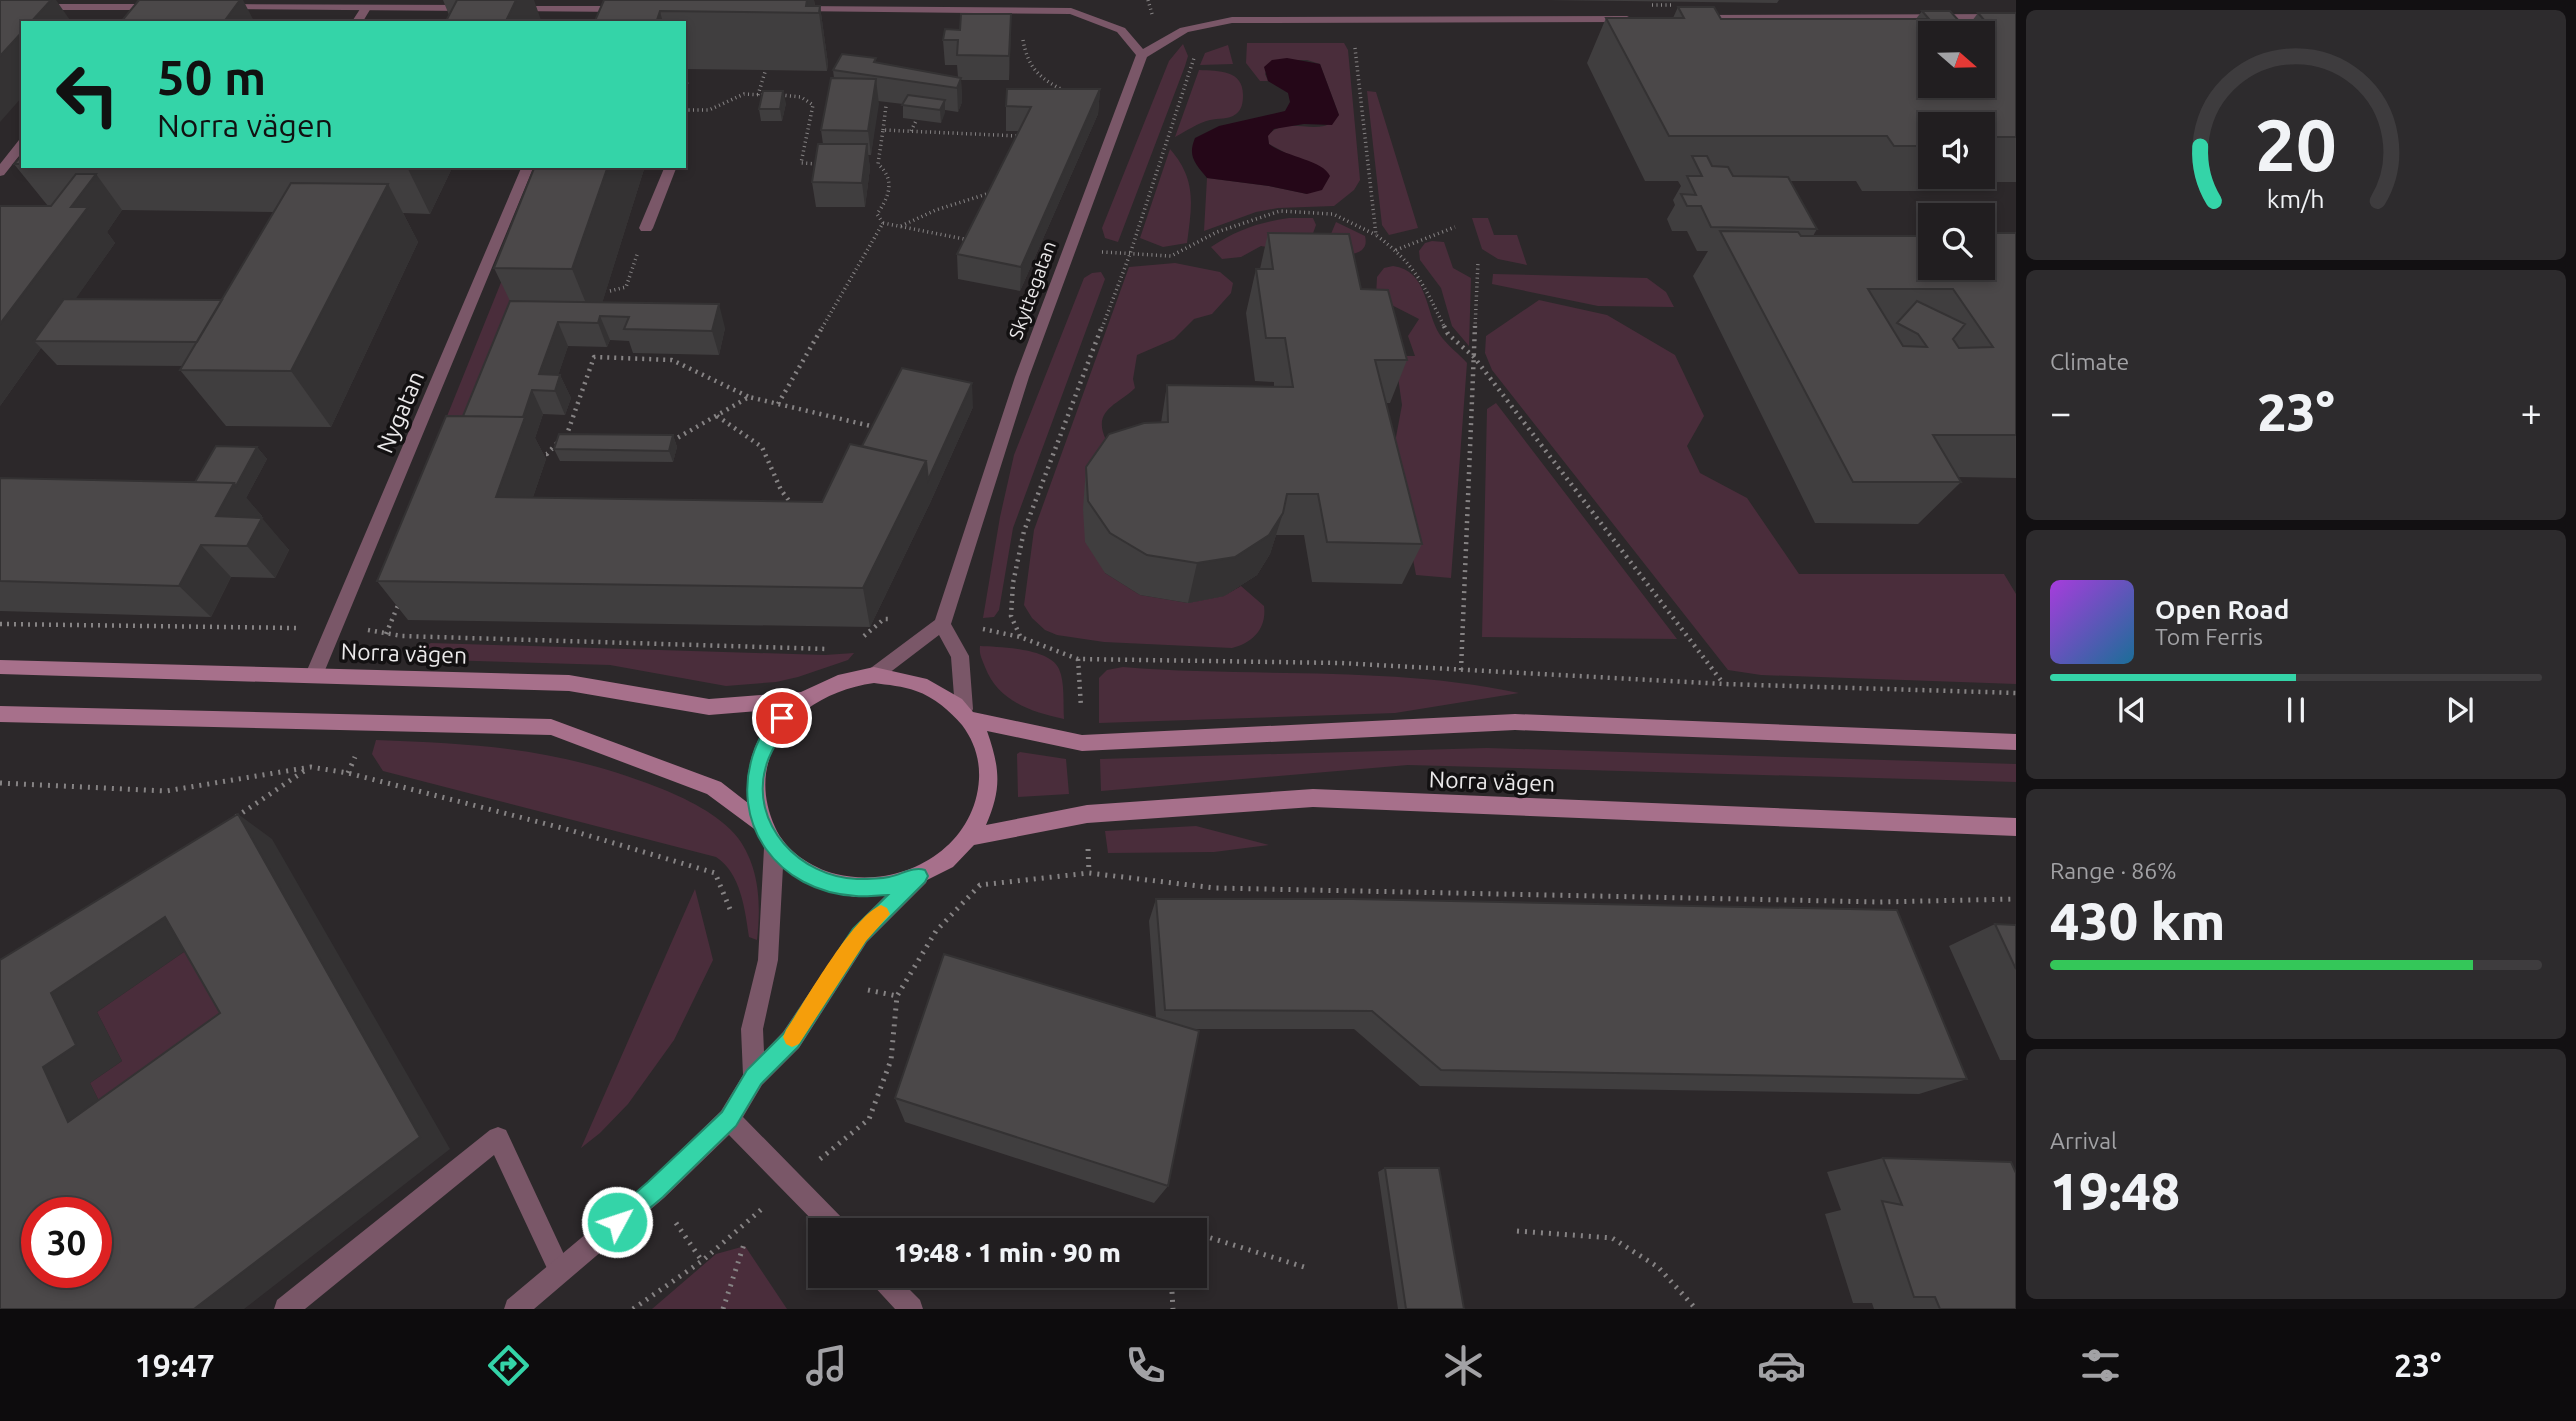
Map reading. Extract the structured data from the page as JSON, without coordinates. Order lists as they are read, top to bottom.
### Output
{
  "streets": {
    "street": ["Skyttegatan", "Nygatan", "Norra vägen"]
  },
  "crossings": [
    ["Nygatan", "Norra vägen"]
  ],
  "north": "right",
  "page": {
    "turn": ["50 m", "Norra vägen"],
    "tile": [
      "Climate",
      ["Range · 86%", "430 km"],
      ["Arrival", "19:48"]
    ],
    "heat": ["−", "23°", "+"],
    "song": ["Open Road", "Tom Ferris"],
    "limit": "30",
    "trip": "19:48 · 1 min · 90 m",
    "tabs": ["19:47", "23°"],
    "gauge": ["20", "km/h"]
  }
}
